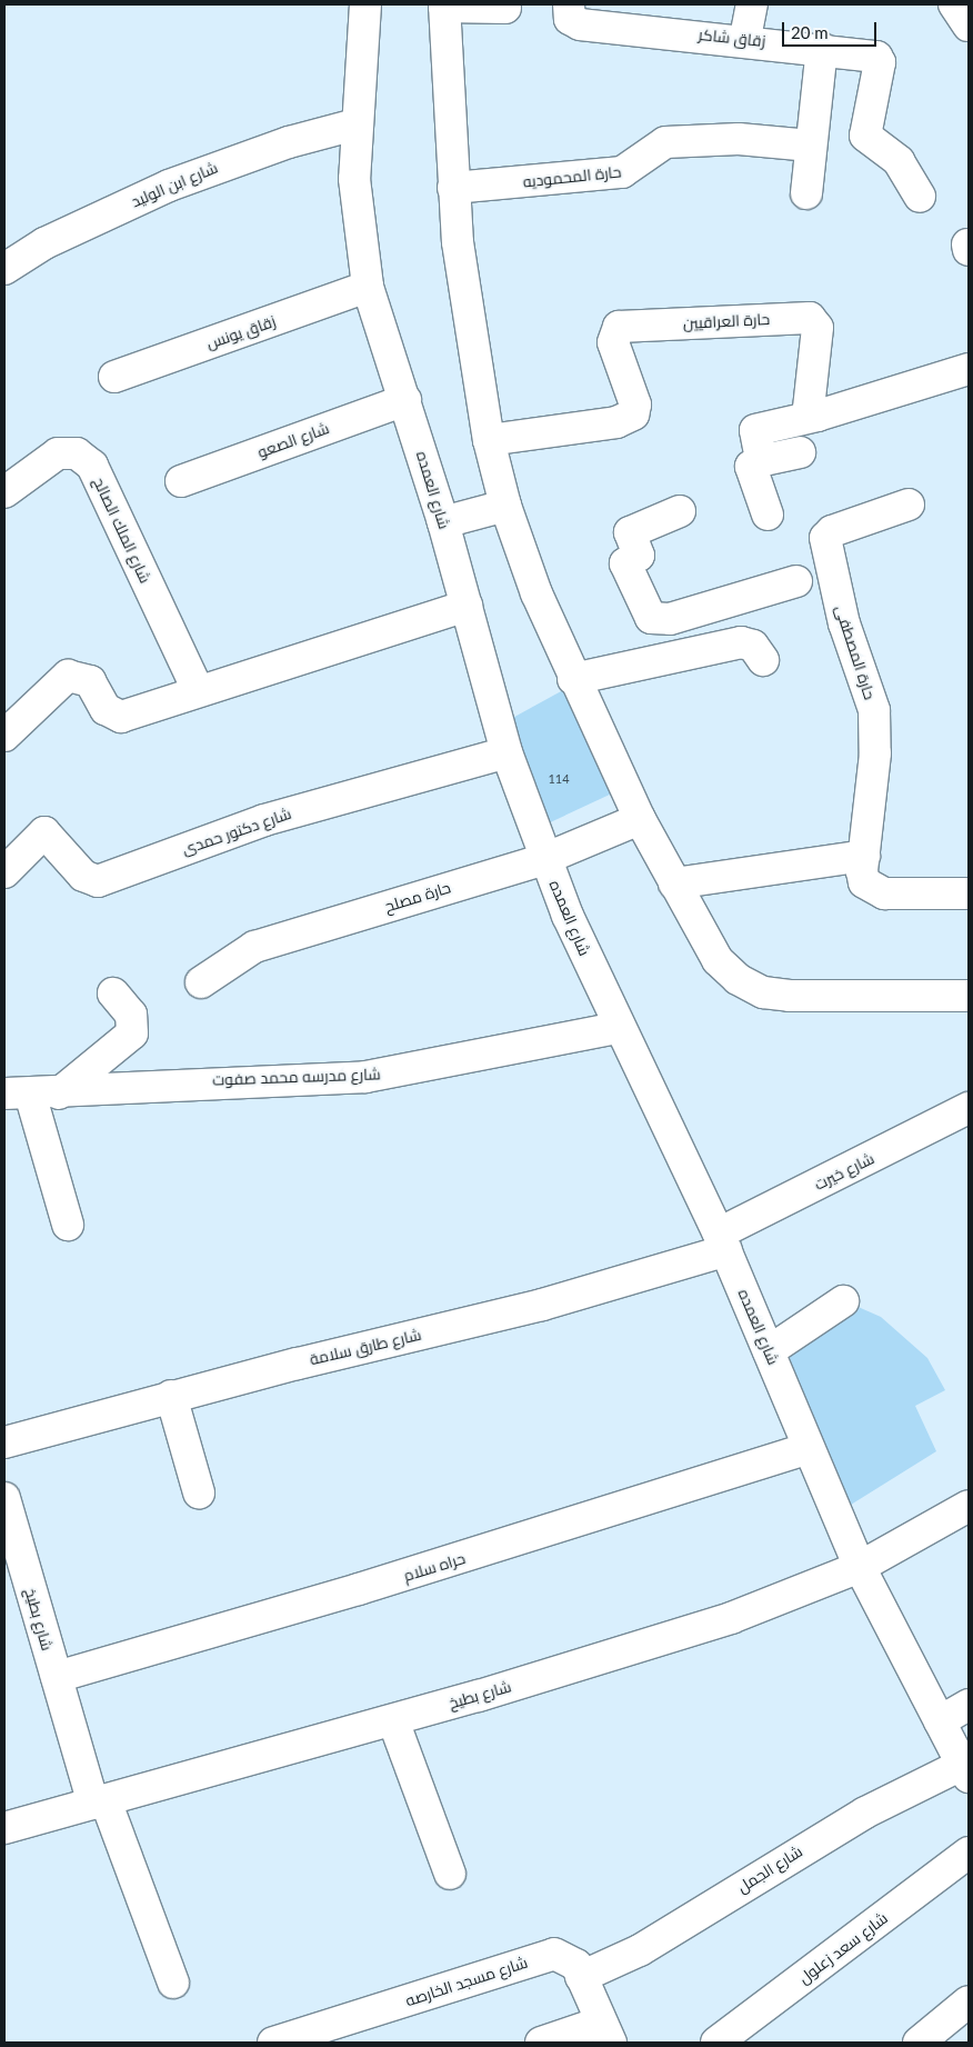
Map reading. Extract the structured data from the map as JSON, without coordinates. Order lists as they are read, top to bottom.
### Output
{
  "streets": {
    "street": [
      "زقاق شاكر",
      "حارة المحموديه",
      "شارع ابن الوليد",
      "حارة العراقيين",
      "زقاق يونس",
      "شارع الصعو",
      "شارع العمده",
      "شارع الملك الصالح",
      "حارة المصطفى",
      "شارع دكتور حمدى",
      "حارة مصلح",
      "شارع مدرسه محمد صفوت",
      "شارع خيرت",
      "شارع طارق سلامة",
      "حراه سلام",
      "شارع بطيخ",
      "شارع الجمل",
      "شارع سعد زعلول",
      "شارع مسجد الخارصه"
    ]
  },
  "crossings": [
    ["شارع ابن الوليد", "شارع العمده"],
    ["زقاق يونس", "شارع العمده"],
    ["شارع الصعو", "شارع العمده"],
    ["شارع العمده", "شارع دكتور حمدى"],
    ["شارع العمده", "حارة مصلح"],
    ["شارع العمده", "شارع مدرسه محمد صفوت"],
    ["شارع العمده", "شارع خيرت"],
    ["شارع العمده", "شارع طارق سلامة"],
    ["شارع العمده", "حراه سلام"],
    ["شارع العمده", "شارع بطيخ"],
    ["شارع العمده", "شارع الجمل"],
    ["شارع خيرت", "شارع طارق سلامة"],
    ["حراه سلام", "شارع بطيخ"],
    ["شارع الجمل", "شارع مسجد الخارصه"]
  ],
  "house_numbers": ["114"],
  "scale_bar": "20 m"
}
